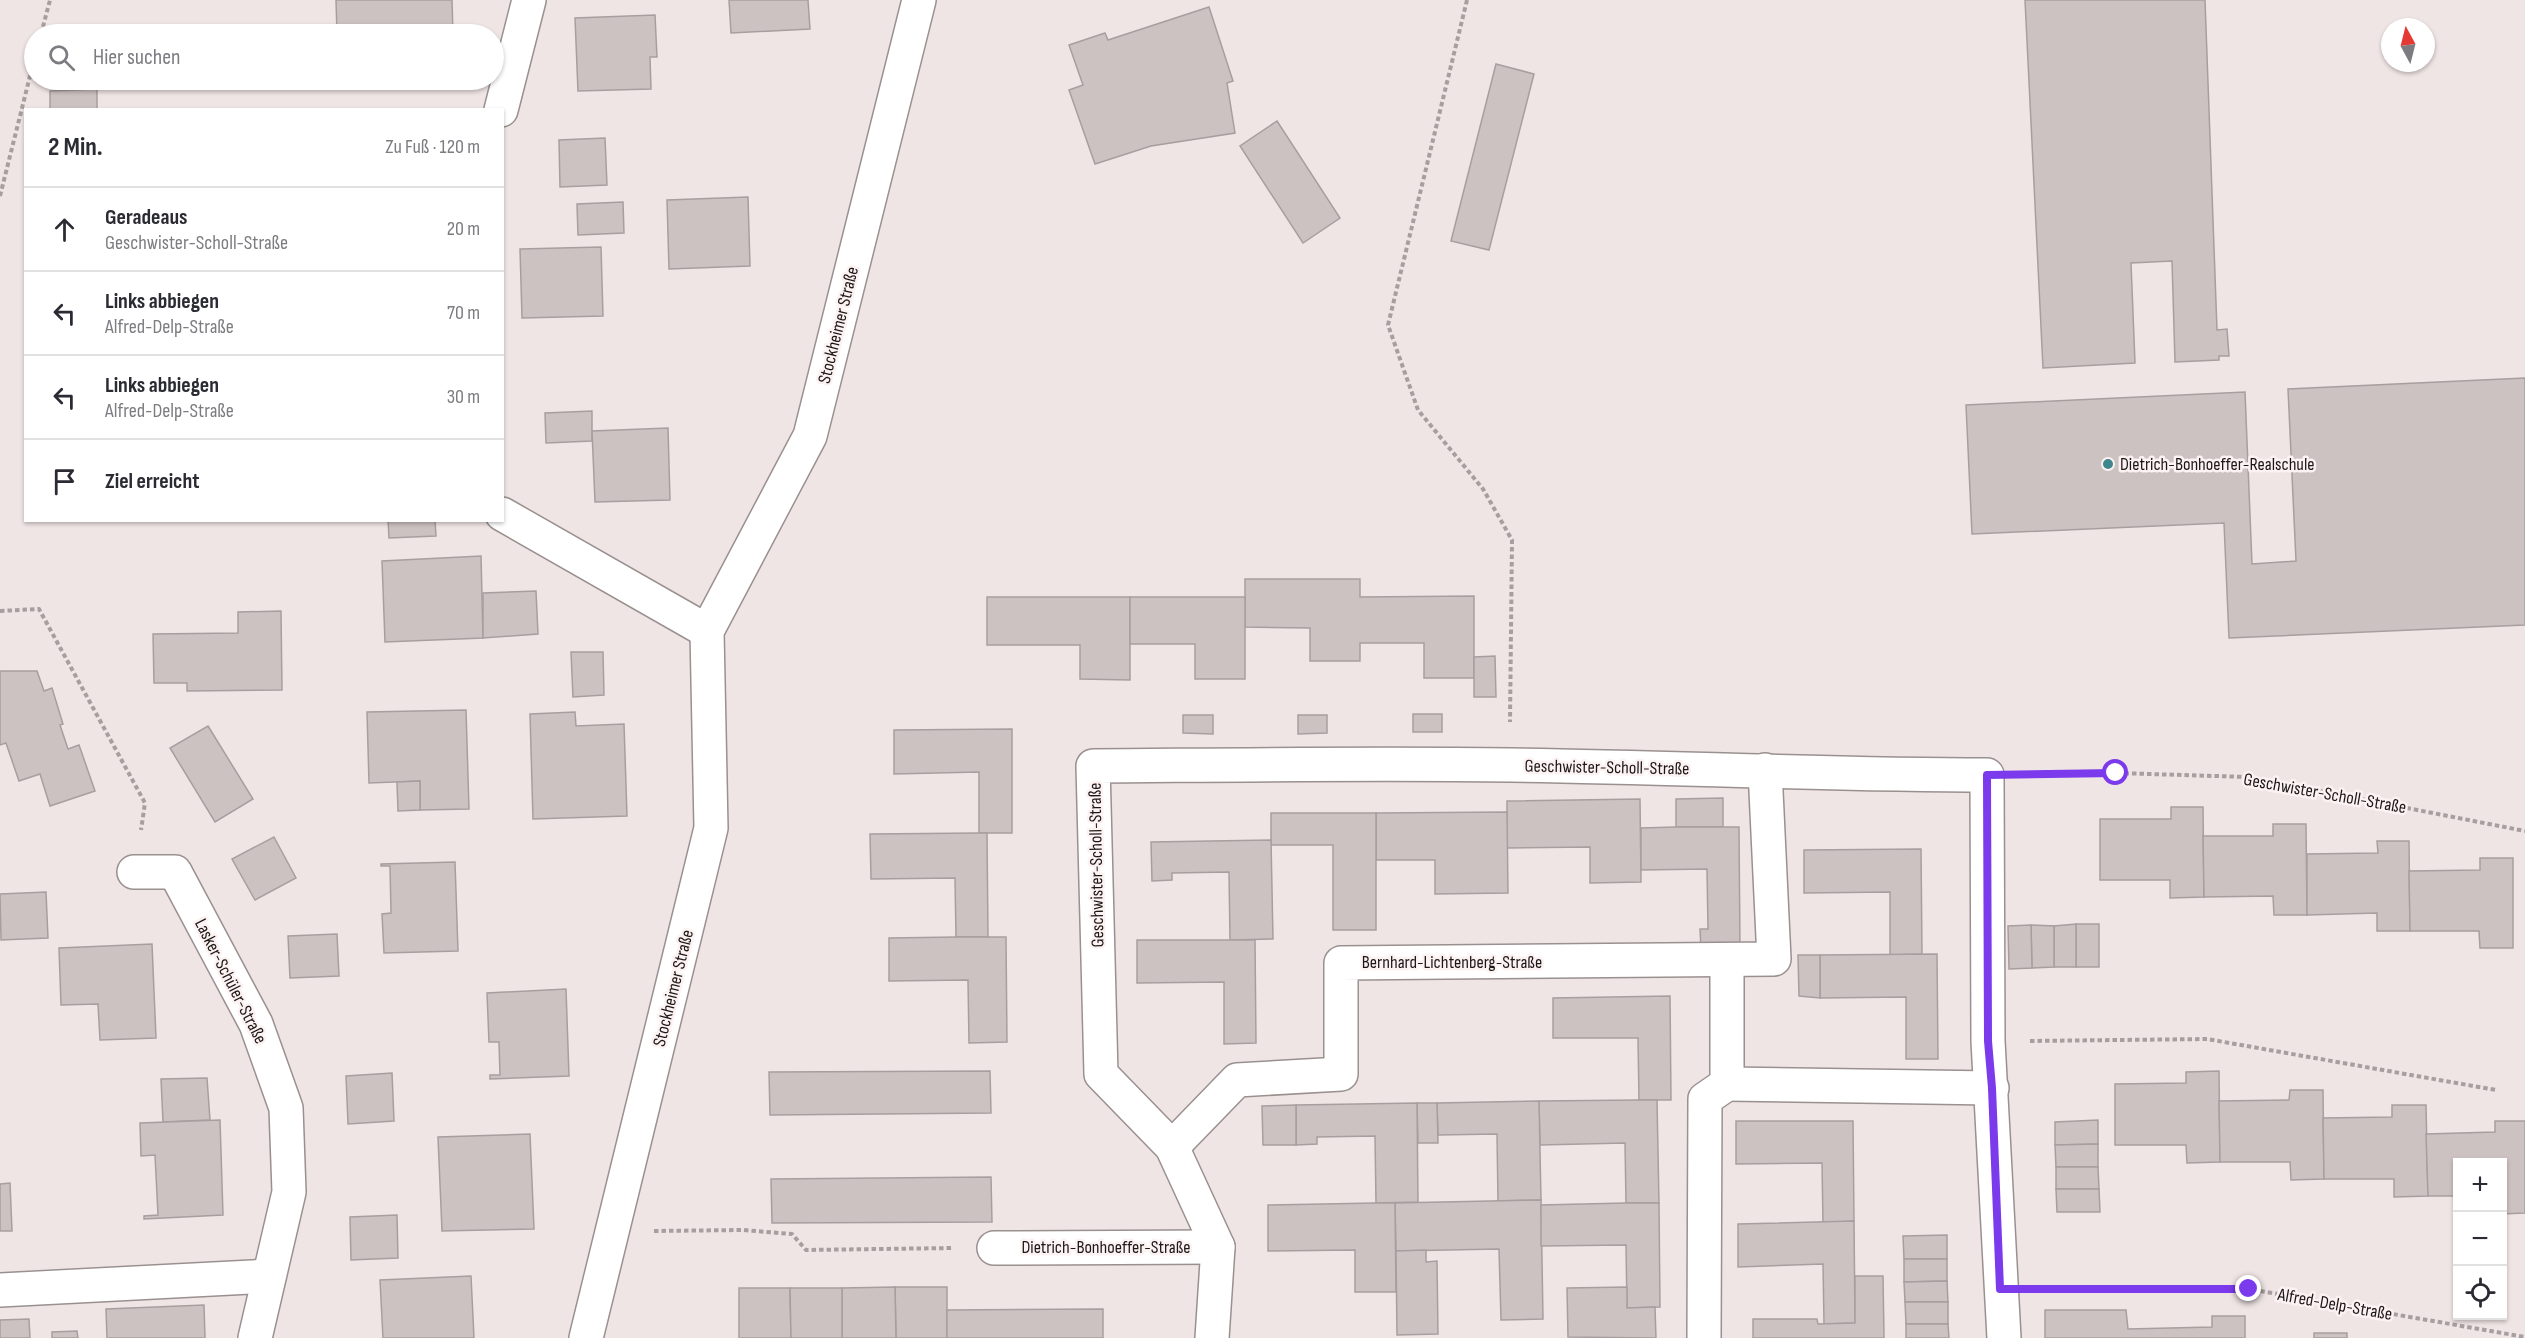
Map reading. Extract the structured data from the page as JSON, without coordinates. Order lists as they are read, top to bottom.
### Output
{
  "streets": {
    "street": [
      "Stockheimer Straße",
      "Geschwister-Scholl-Straße",
      "Bernhard-Lichtenberg-Straße",
      "Lasker-Schüler-Straße",
      "Dietrich-Bonhoeffer-Straße"
    ],
    "path": ["Alfred-Delp-Straße"]
  },
  "crossings": [
    ["Geschwister-Scholl-Straße", "Bernhard-Lichtenberg-Straße"],
    ["Geschwister-Scholl-Straße", "Dietrich-Bonhoeffer-Straße"],
    ["Bernhard-Lichtenberg-Straße", "Dietrich-Bonhoeffer-Straße"]
  ],
  "places": ["Dietrich-Bonhoeffer-Realschule"],
  "north": "top",
  "page": {
    "search": "Hier suchen",
    "heading": ["2 Min.", "Zu Fuß · 120 m"],
    "list": [
      ["Geradeaus", "Geschwister-Scholl-Straße", "20 m"],
      ["Links abbiegen", "Alfred-Delp-Straße", "70 m"],
      ["Links abbiegen", "Alfred-Delp-Straße", "30 m"],
      "Ziel erreicht"
    ],
    "map_buttons": ["+", "−"]
  }
}
